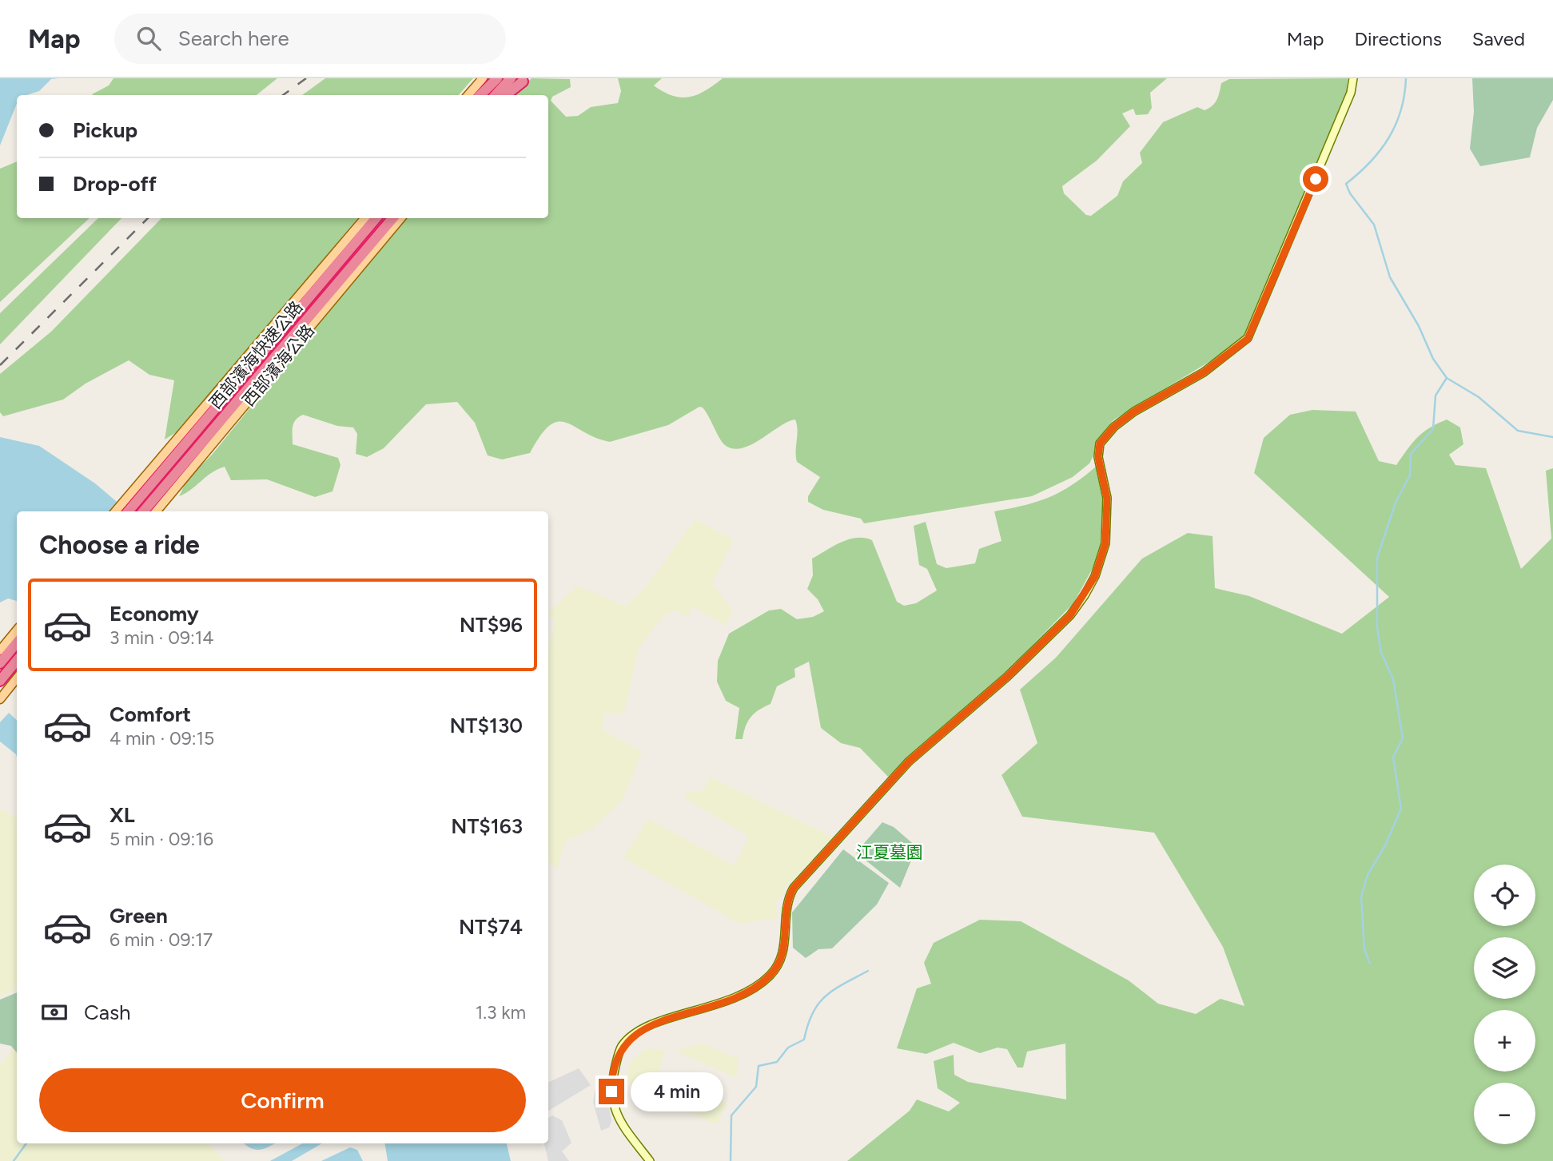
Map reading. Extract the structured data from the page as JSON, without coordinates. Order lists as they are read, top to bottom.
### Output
{
  "streets": {
    "highway": ["西部濱海快速公路"],
    "main road": ["西部濱海公路"]
  },
  "crossings": [
    ["西部濱海快速公路", "西部濱海公路"]
  ],
  "parks": ["江夏墓園"],
  "page": {
    "header": "Map",
    "search": "Search here",
    "nav": ["Map", "Directions", "Saved"],
    "banner": ["Pickup", "Drop-off"],
    "heading": "Choose a ride",
    "list": [
      {
        "name": "Economy",
        "note": "3 min · 09:14",
        "value": "NT$96"
      },
      {
        "name": "Comfort",
        "note": "4 min · 09:15",
        "value": "NT$130"
      },
      {
        "name": "XL",
        "note": "5 min · 09:16",
        "value": "NT$163"
      },
      {
        "name": "Green",
        "note": "6 min · 09:17",
        "value": "NT$74"
      }
    ],
    "map_buttons": ["+", "−"],
    "pay": ["Cash", "1.3 km"],
    "buttons": "Confirm",
    "bubble": "4 min"
  }
}
